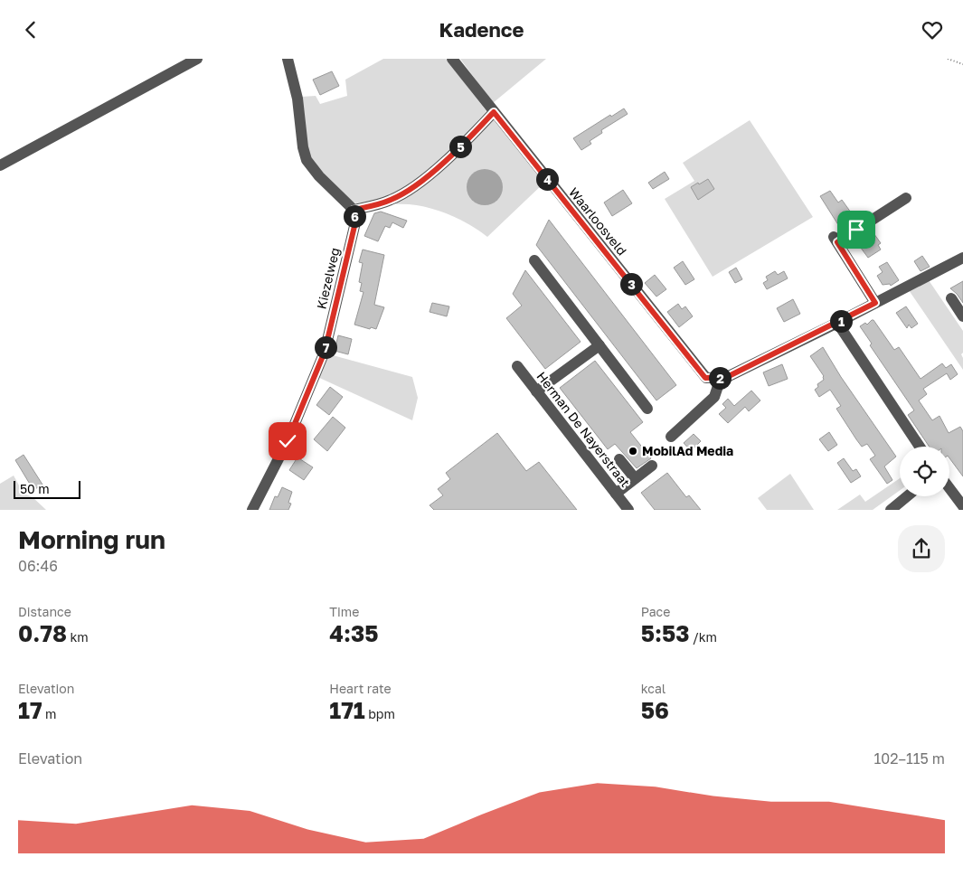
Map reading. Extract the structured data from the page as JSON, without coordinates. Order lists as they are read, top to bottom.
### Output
{
  "streets": {
    "street": ["Waarloosveld", "Kiezelweg", "Herman De Nayerstraat"]
  },
  "places": ["MobilAd Media"],
  "scale_bar": "50 m",
  "page": {
    "header": "Kadence",
    "pins": [
      "5",
      "4",
      "6",
      "3",
      "1",
      "7",
      "2"
    ],
    "scale": "50 m",
    "heading": ["Morning run", "06:46"],
    "stats": [
      ["Distance", "0.78 km"],
      ["Time", "4:35"],
      ["Pace", "5:53 /km"],
      ["Elevation", "17 m"],
      ["Heart rate", "171 bpm"],
      ["kcal", "56"]
    ],
    "chart": ["Elevation", "102–115 m"]
  }
}
